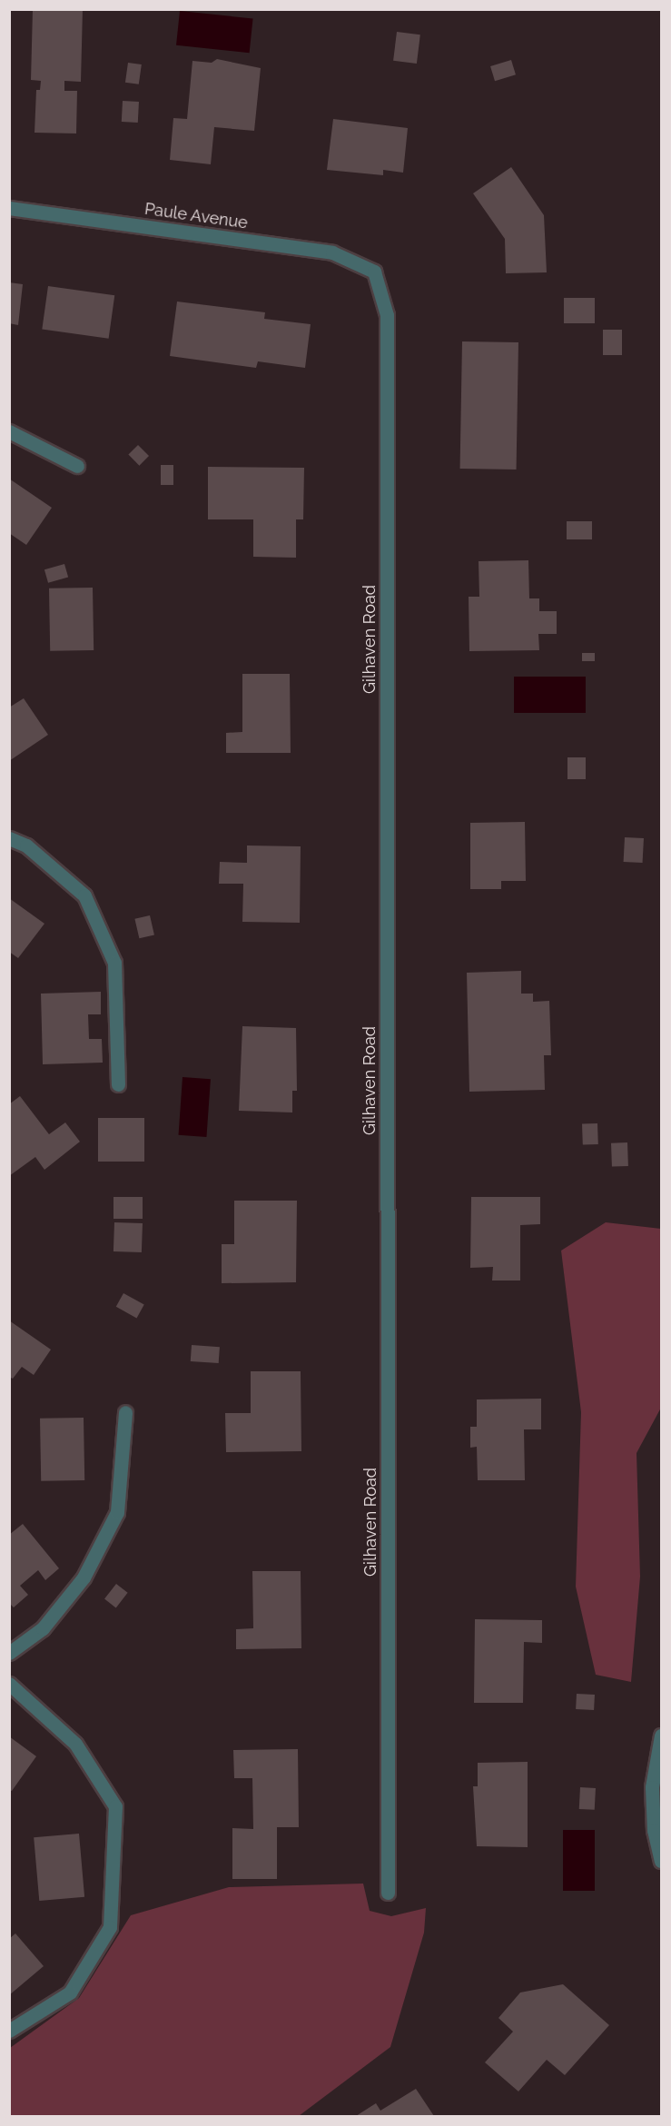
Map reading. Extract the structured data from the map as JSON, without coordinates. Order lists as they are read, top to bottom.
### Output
{
  "streets": {
    "street": ["Paule Avenue", "Gilhaven Road"]
  },
  "crossings": [
    ["Paule Avenue", "Gilhaven Road"]
  ]
}
